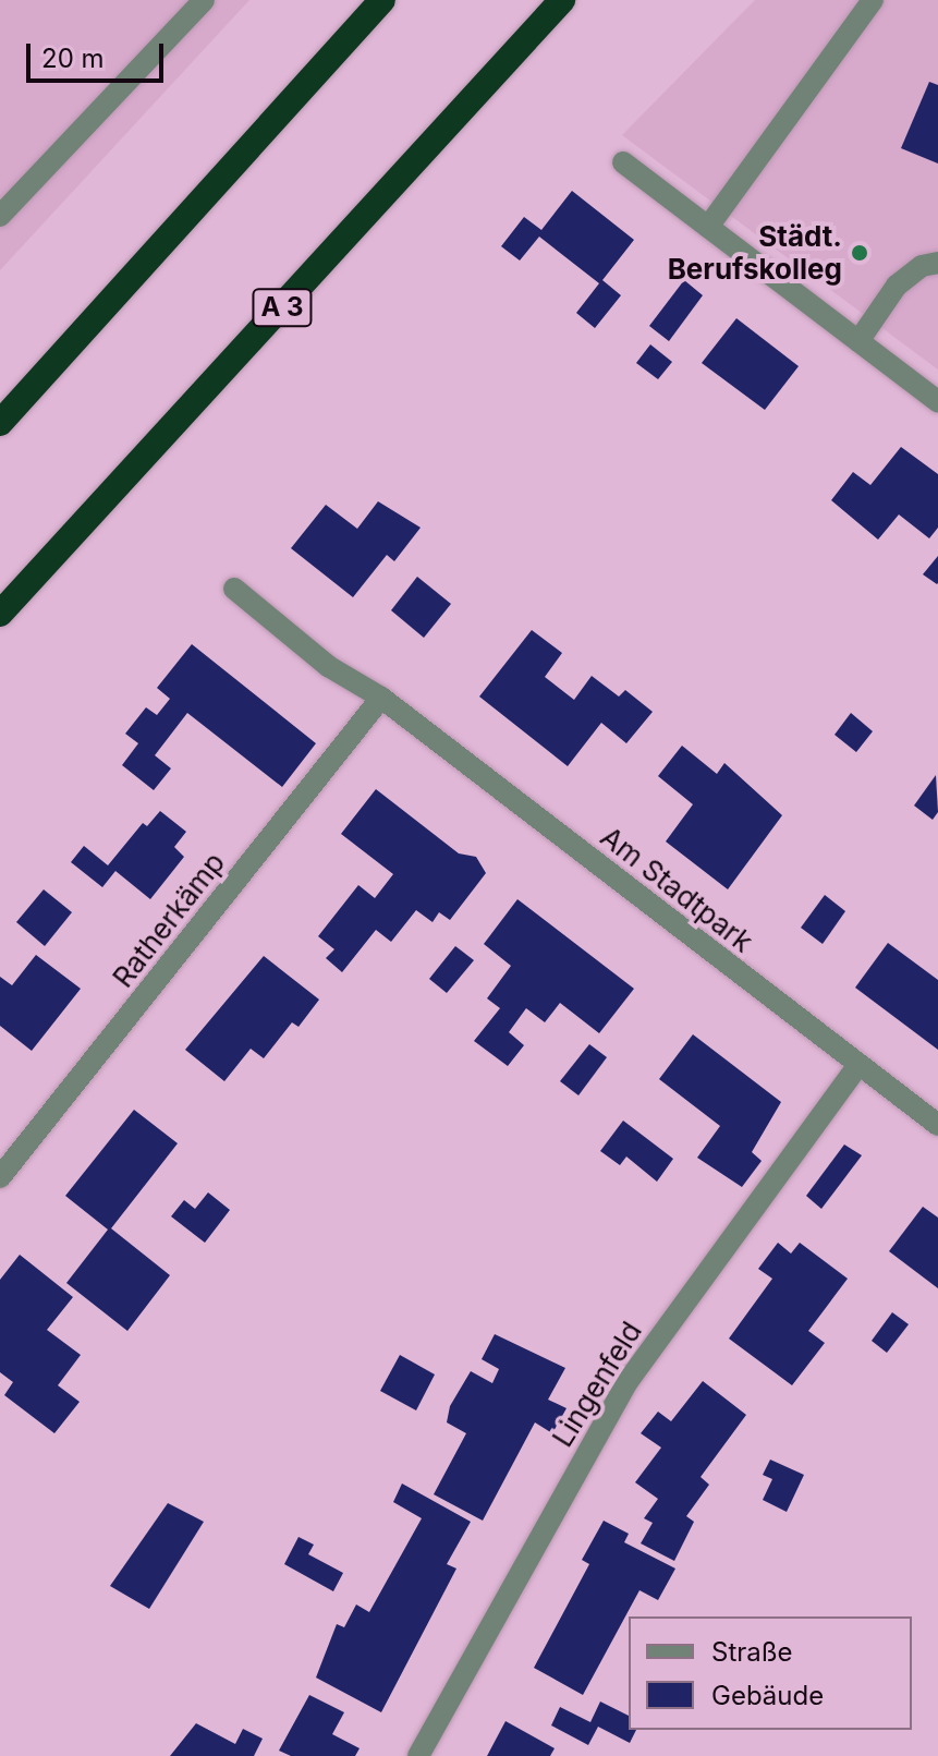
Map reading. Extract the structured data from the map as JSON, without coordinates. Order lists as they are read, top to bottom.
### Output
{
  "streets": {
    "highway": ["A 3"],
    "street": ["Am Stadtpark", "Ratherkämp", "Lingenfeld"]
  },
  "crossings": [
    ["Am Stadtpark", "Ratherkämp"],
    ["Am Stadtpark", "Lingenfeld"]
  ],
  "places": ["Städt. Berufskolleg"],
  "legend": ["Straße", "Gebäude"],
  "scale_bar": "20 m"
}
